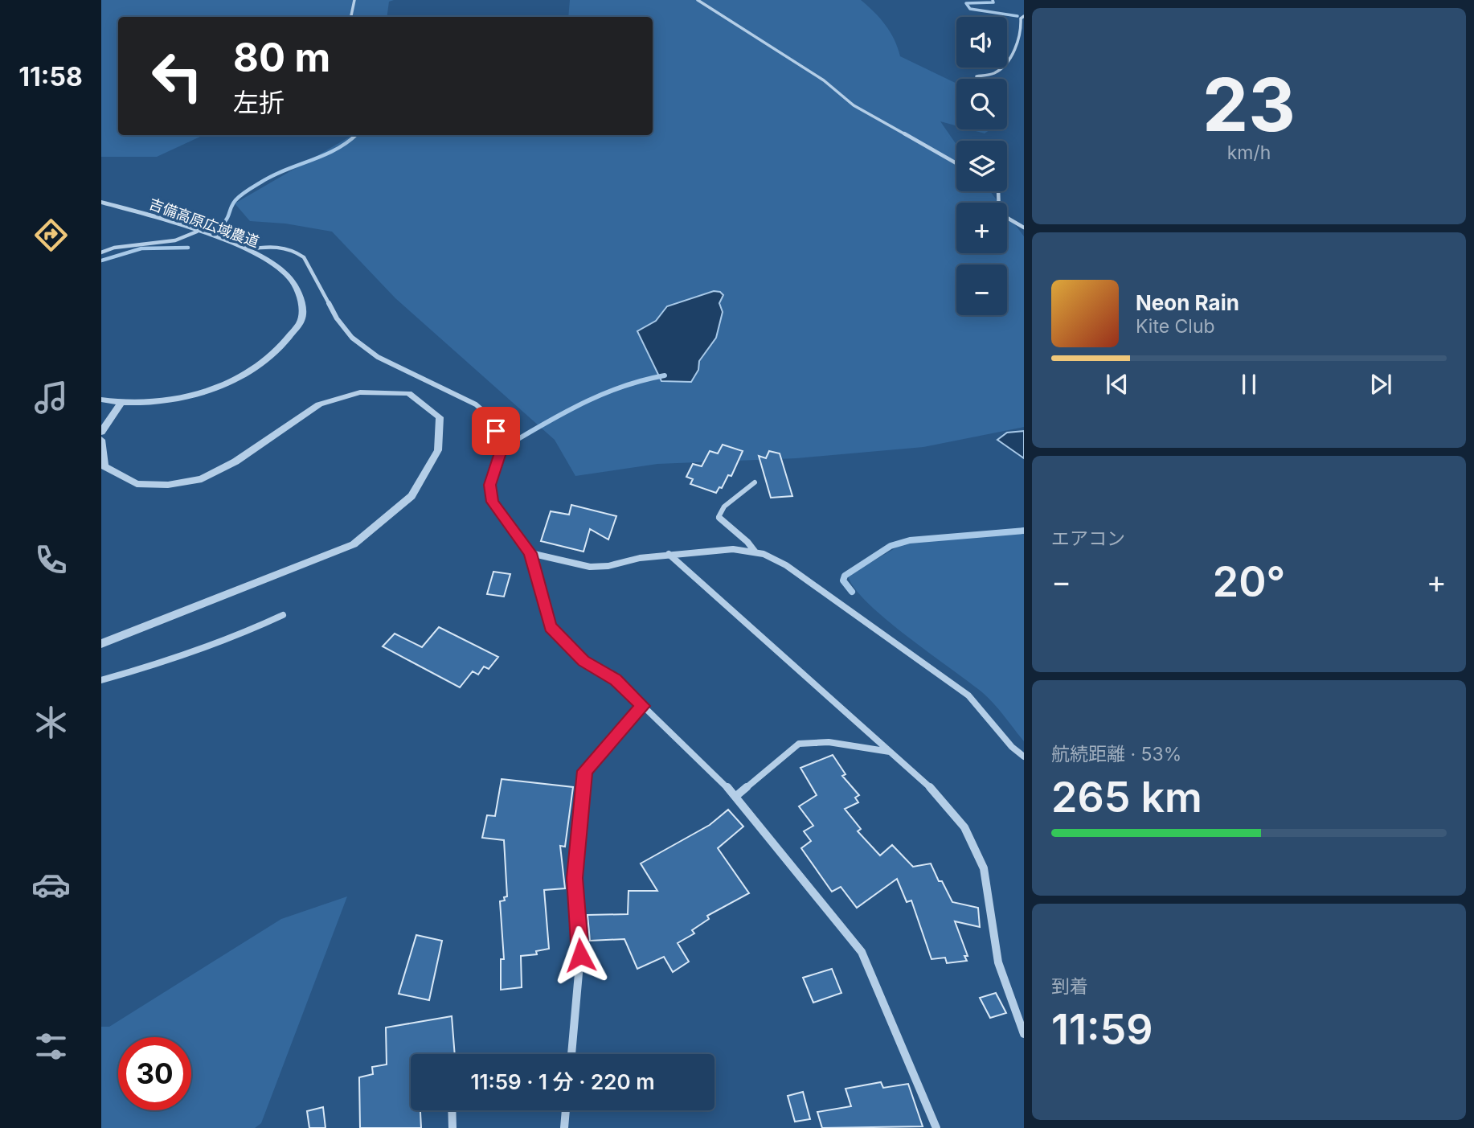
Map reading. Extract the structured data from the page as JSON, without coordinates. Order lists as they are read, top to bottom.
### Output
{
  "streets": {
    "street": ["吉備高原広域農道"]
  },
  "page": {
    "tabs": "11:58",
    "tile": [
      ["23", "km/h"],
      "エアコン",
      ["航続距離 · 53%", "265 km"],
      ["到着", "11:59"]
    ],
    "map_buttons": ["+", "−"],
    "turn": ["80 m", "左折"],
    "song": ["Neon Rain", "Kite Club"],
    "heat": ["−", "20°", "+"],
    "limit": "30",
    "trip": "11:59 · 1 分 · 220 m"
  }
}
